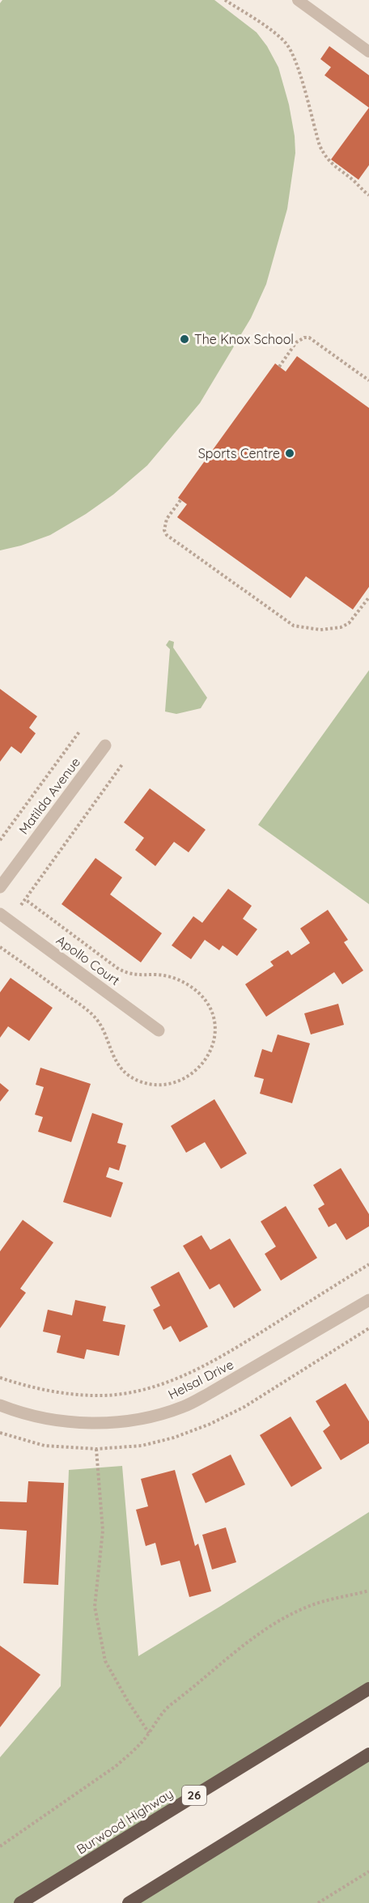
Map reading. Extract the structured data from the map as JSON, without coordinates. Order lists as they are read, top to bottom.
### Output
{
  "streets": {
    "highway": ["26", "Burwood Highway"],
    "street": ["Matilda Avenue", "Apollo Court", "Helsal Drive"]
  },
  "places": ["The Knox School", "Sports Centre"]
}
